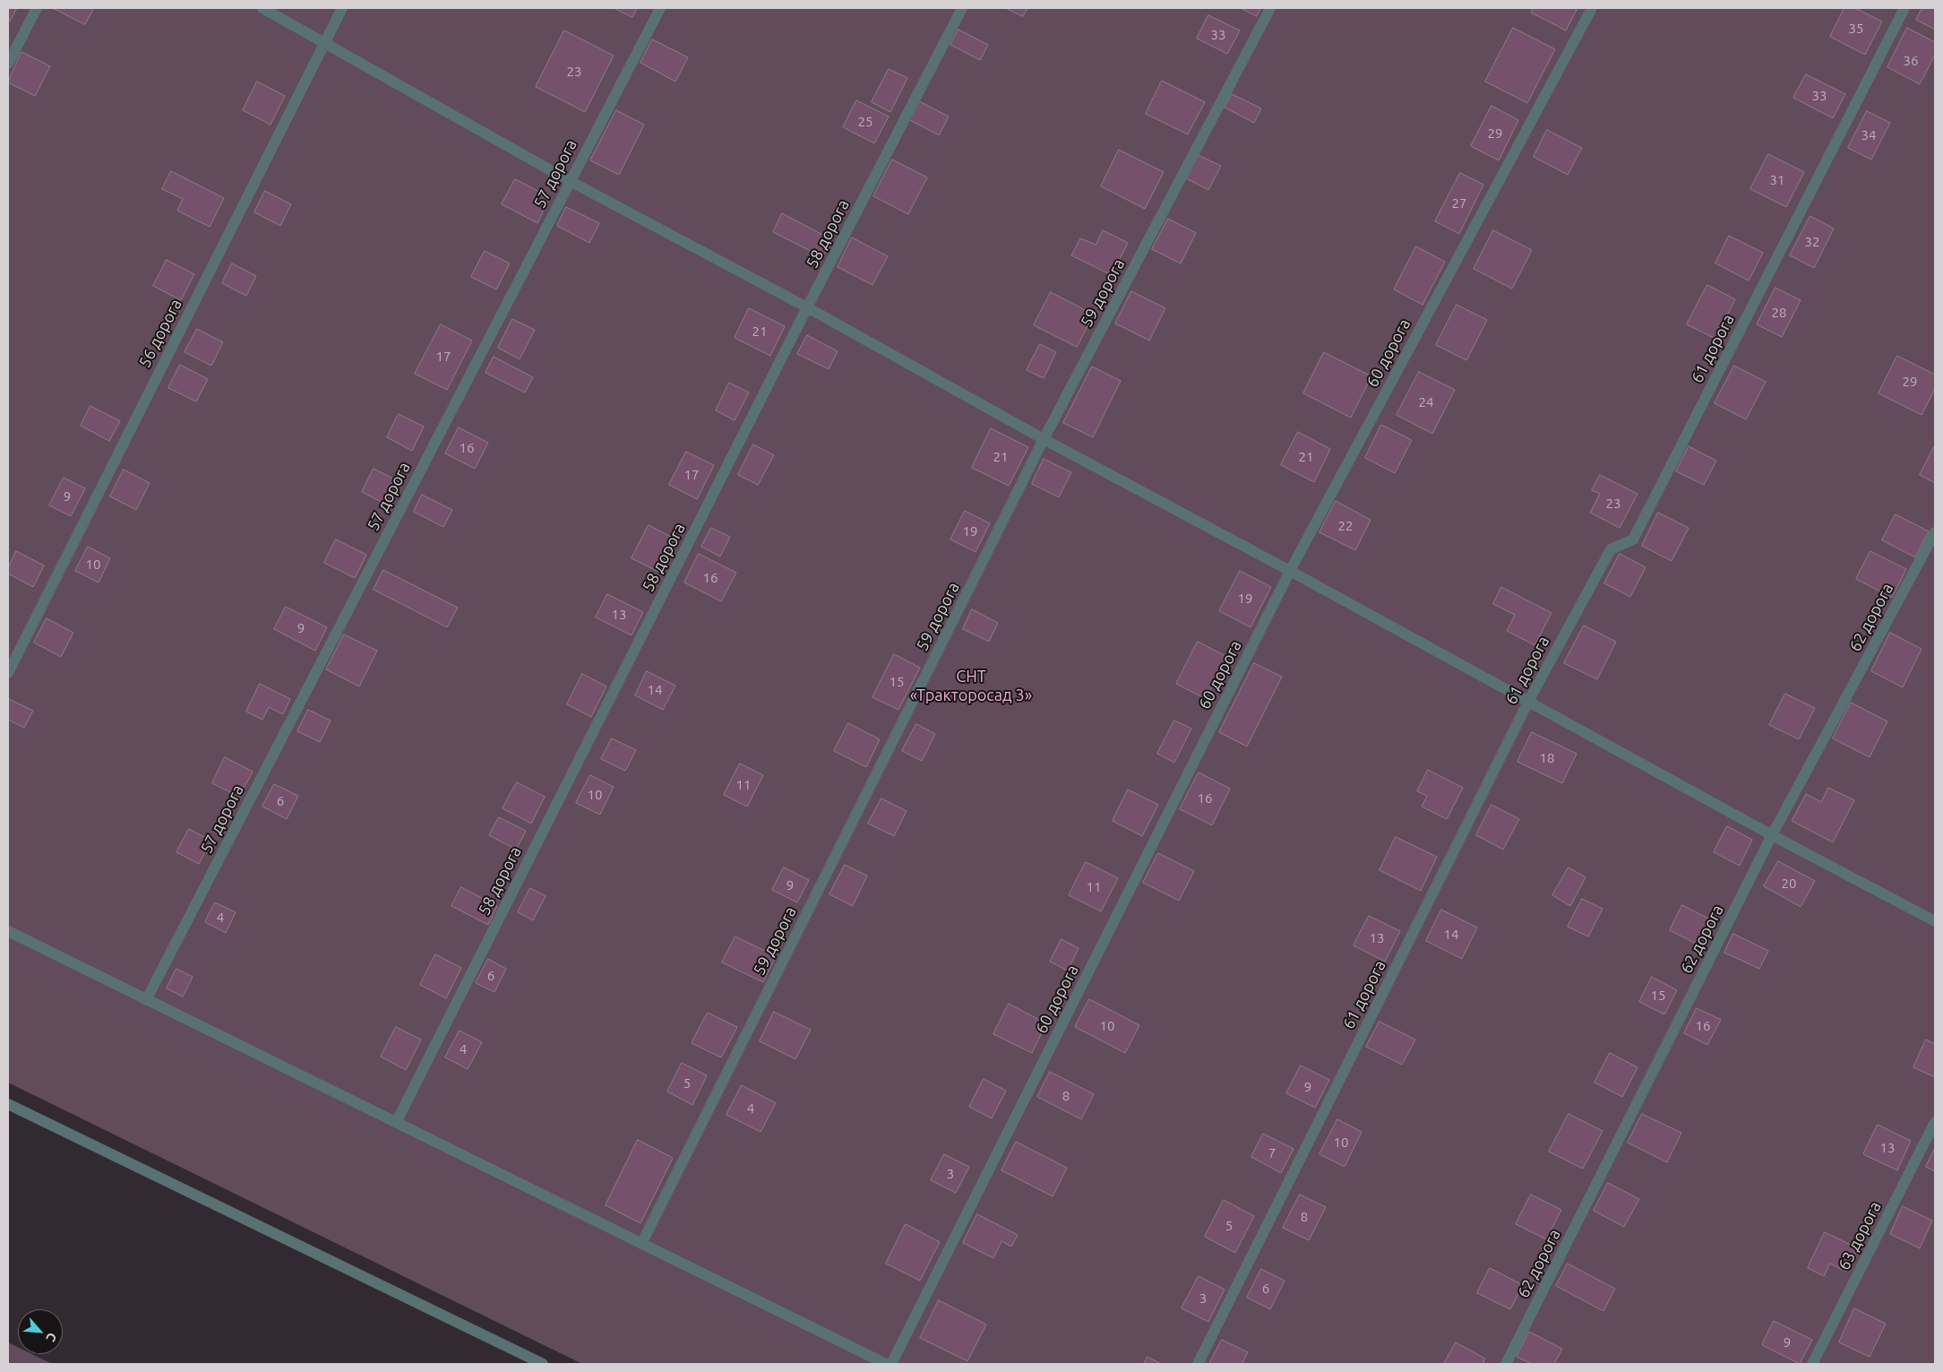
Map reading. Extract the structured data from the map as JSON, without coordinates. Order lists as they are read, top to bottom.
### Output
{
  "streets": {
    "street": [
      "57 дорога",
      "58 дорога",
      "59 дорога",
      "56 дорога",
      "61 дорога",
      "60 дорога",
      "62 дорога",
      "63 дорога"
    ]
  },
  "parks": ["СНТ «Тракторосад 3»"],
  "house_numbers": [
    "35",
    "33",
    "36",
    "23",
    "33",
    "25",
    "29",
    "34",
    "31",
    "27",
    "32",
    "28",
    "21",
    "17",
    "29",
    "24",
    "16",
    "21",
    "21",
    "17",
    "9",
    "23",
    "22",
    "19",
    "10",
    "16",
    "19",
    "13",
    "9",
    "15",
    "14",
    "18",
    "11",
    "10",
    "16",
    "6",
    "20",
    "9",
    "11",
    "4",
    "14",
    "13",
    "6",
    "15",
    "10",
    "16",
    "4",
    "5",
    "9",
    "8",
    "4",
    "10",
    "13",
    "7",
    "3",
    "8",
    "5",
    "6",
    "3",
    "9"
  ],
  "north": "bottom right"
}
